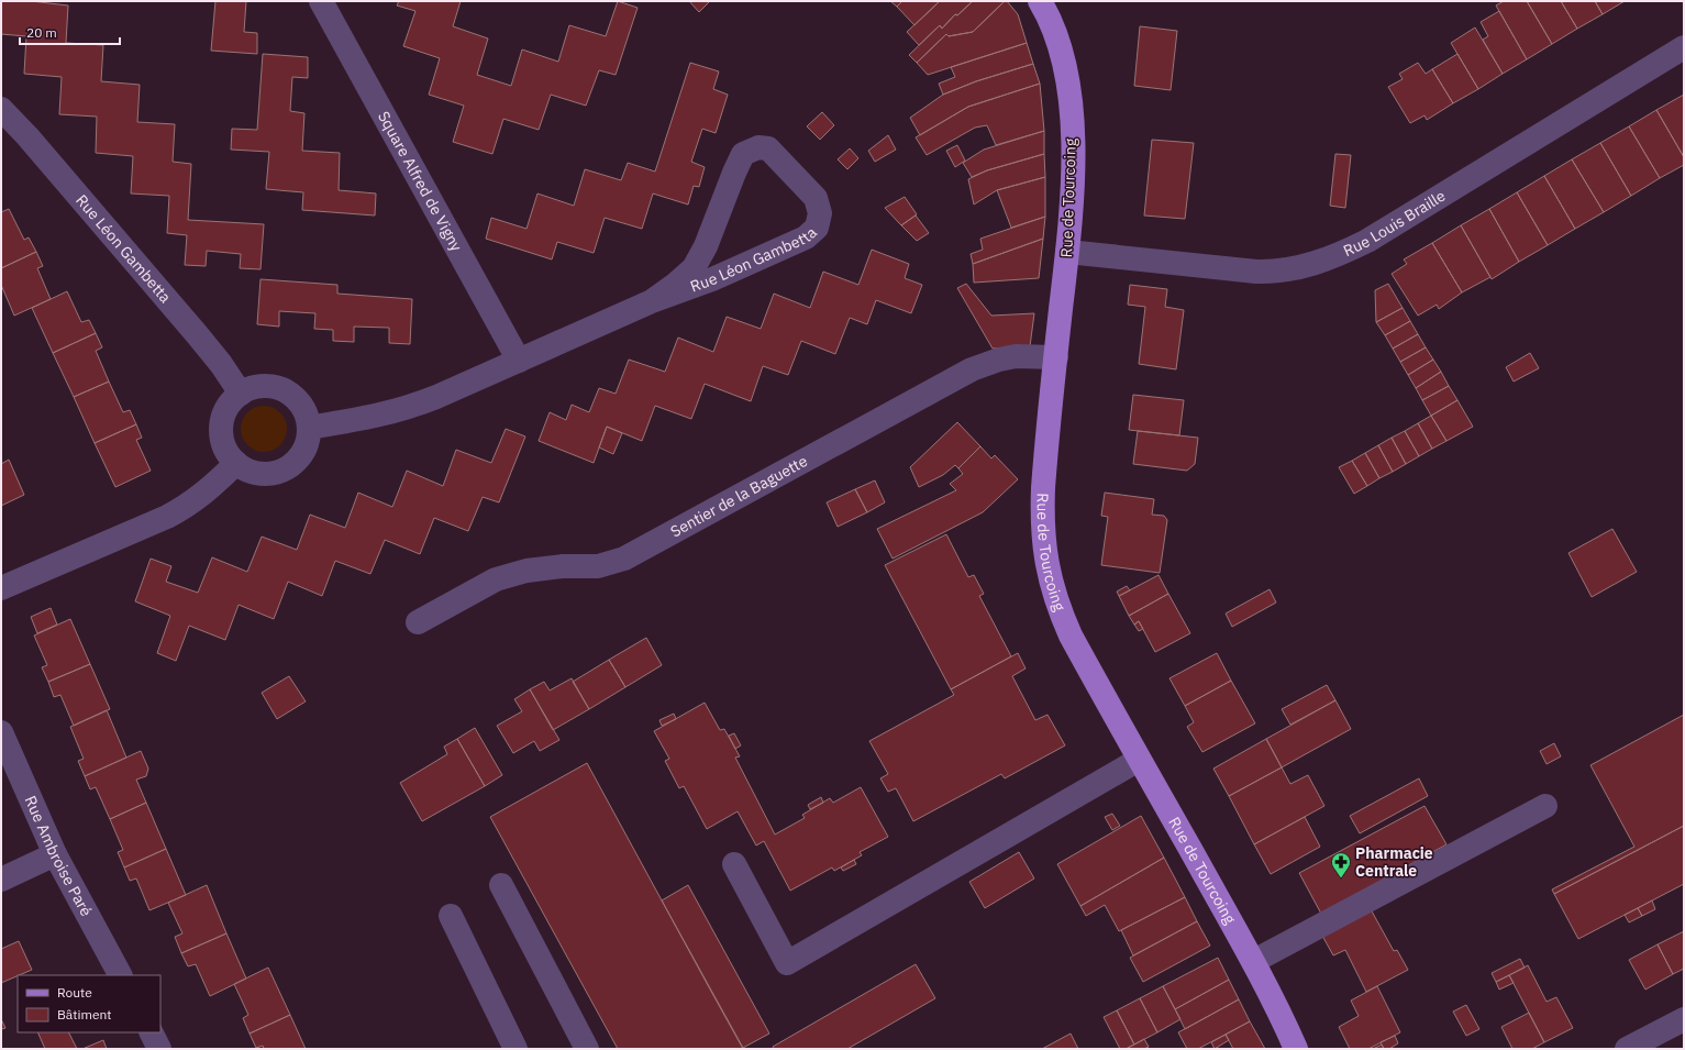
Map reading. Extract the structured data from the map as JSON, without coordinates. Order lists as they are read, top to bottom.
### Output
{
  "streets": {
    "main road": ["Rue de Tourcoing"],
    "street": [
      "Square Alfred de Vigny",
      "Rue Louis Braille",
      "Rue Léon Gambetta",
      "Sentier de la Baguette",
      "Rue Ambroise Paré"
    ]
  },
  "crossings": [
    ["Square Alfred de Vigny", "Rue Léon Gambetta"],
    ["Rue de Tourcoing", "Rue Louis Braille"],
    ["Rue de Tourcoing", "Sentier de la Baguette"]
  ],
  "places": {
    "pharmacy": ["Pharmacie Centrale"]
  },
  "legend": ["Route", "Bâtiment"],
  "scale_bar": "20 m"
}
